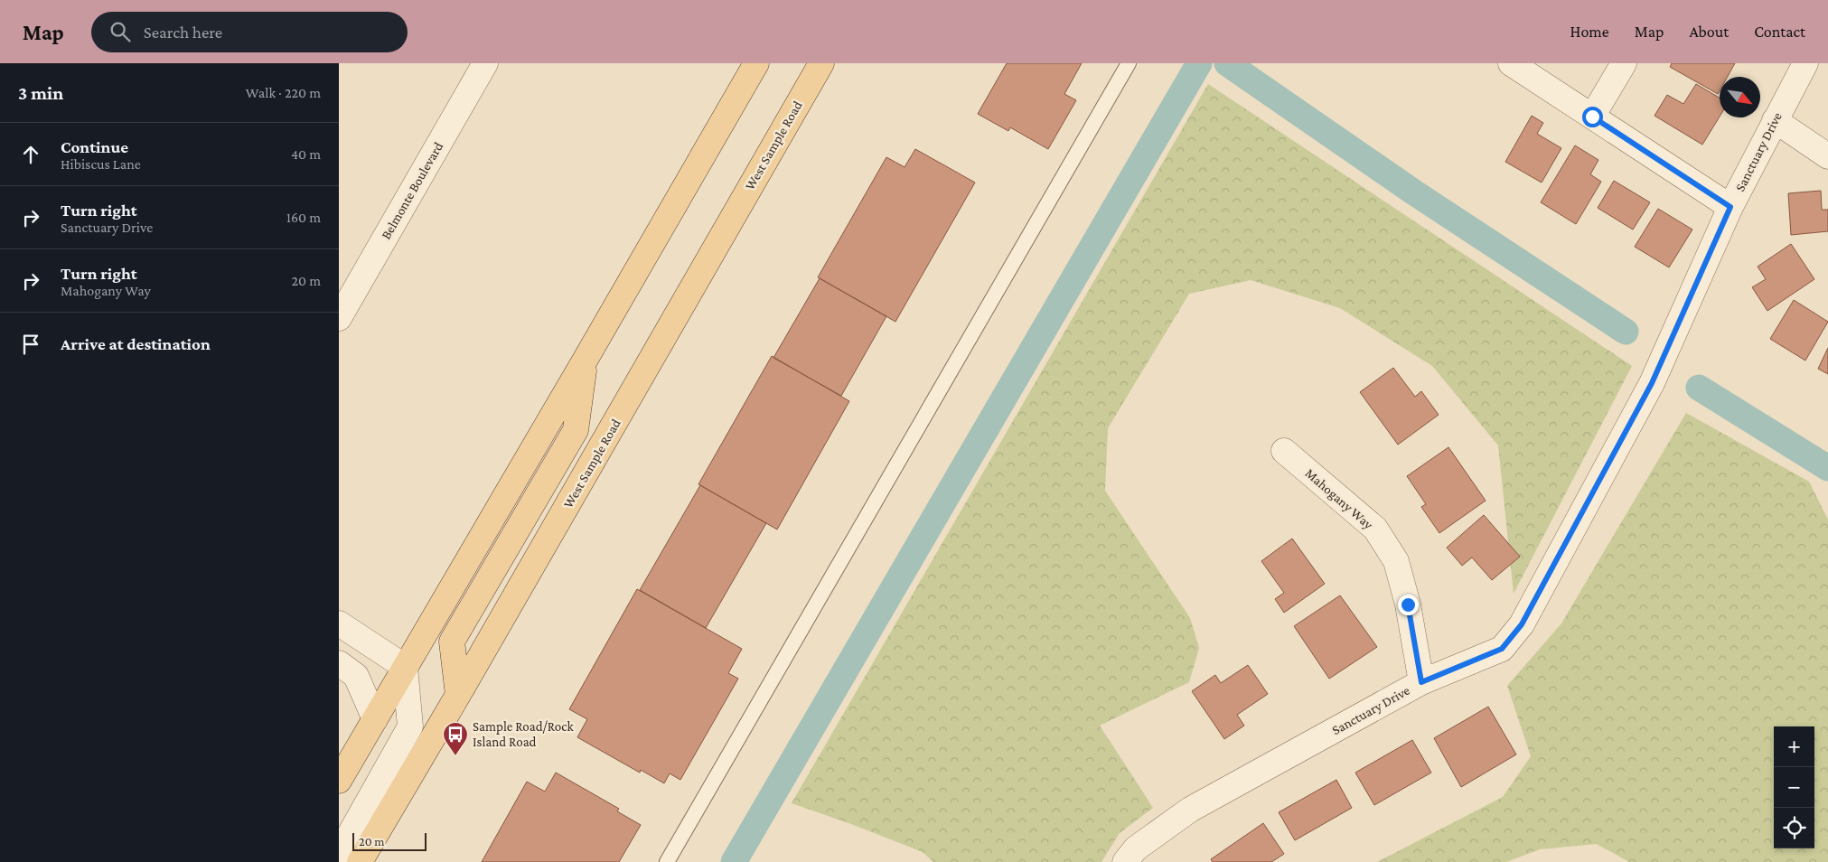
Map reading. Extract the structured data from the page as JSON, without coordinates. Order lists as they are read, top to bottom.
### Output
{
  "streets": {
    "main road": ["West Sample Road"],
    "street": ["Sanctuary Drive", "Belmonte Boulevard", "Mahogany Way"]
  },
  "crossings": [
    ["Sanctuary Drive", "Mahogany Way"]
  ],
  "places": {
    "bus stop": ["Sample Road/Rock Island Road"]
  },
  "scale_bar": "20 m",
  "north": "bottom right",
  "page": {
    "header": "Map",
    "search": "Search here",
    "nav": [
      "Home",
      "Map",
      "About",
      "Contact"
    ],
    "heading": ["3 min", "Walk · 220 m"],
    "list": [
      ["Continue", "Hibiscus Lane", "40 m"],
      ["Turn right", "Sanctuary Drive", "160 m"],
      ["Turn right", "Mahogany Way", "20 m"],
      "Arrive at destination"
    ],
    "map_buttons": ["+", "−"],
    "scale": "20 m"
  }
}
